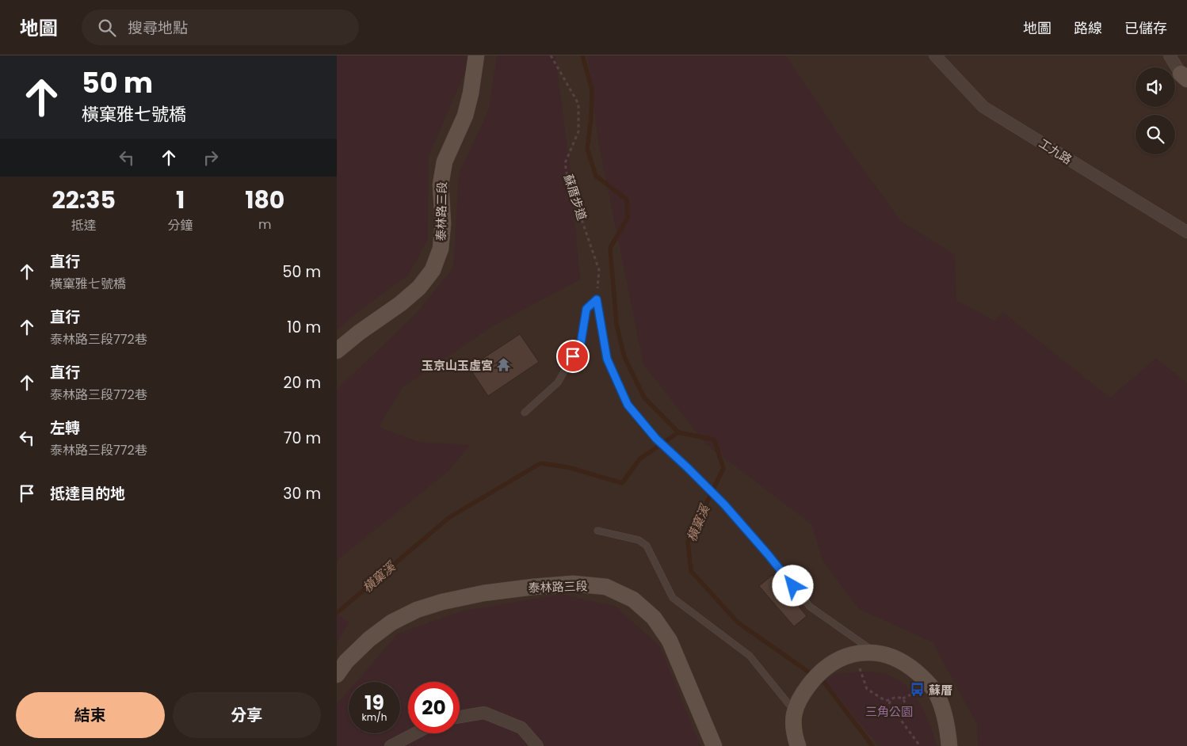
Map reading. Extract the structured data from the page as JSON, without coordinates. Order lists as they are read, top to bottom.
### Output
{
  "streets": {
    "main road": ["泰林路三段"],
    "street": ["工九路"],
    "path": ["蘇厝步道"]
  },
  "water": ["橫窠溪"],
  "parks": ["三角公園"],
  "places": {
    "temple": ["玉京山玉虛宮"],
    "bus stop": ["蘇厝"]
  },
  "page": {
    "header": "地圖",
    "search": "搜尋地點",
    "nav": ["地圖", "路線", "已儲存"],
    "turn": ["50 m", "橫窠雅七號橋"],
    "eta": [
      "22:35",
      "抵達",
      "1",
      "分鐘",
      "180",
      "m"
    ],
    "list": [
      {
        "name": "直行",
        "note": "橫窠雅七號橋",
        "value": "50 m"
      },
      {
        "name": "直行",
        "note": "泰林路三段772巷",
        "value": "10 m"
      },
      {
        "name": "直行",
        "note": "泰林路三段772巷",
        "value": "20 m"
      },
      {
        "name": "左轉",
        "note": "泰林路三段772巷",
        "value": "70 m"
      },
      {
        "name": "抵達目的地",
        "value": "30 m"
      }
    ],
    "speed": "19 km/h",
    "limit": "20",
    "buttons": ["結束", "分享"]
  }
}
